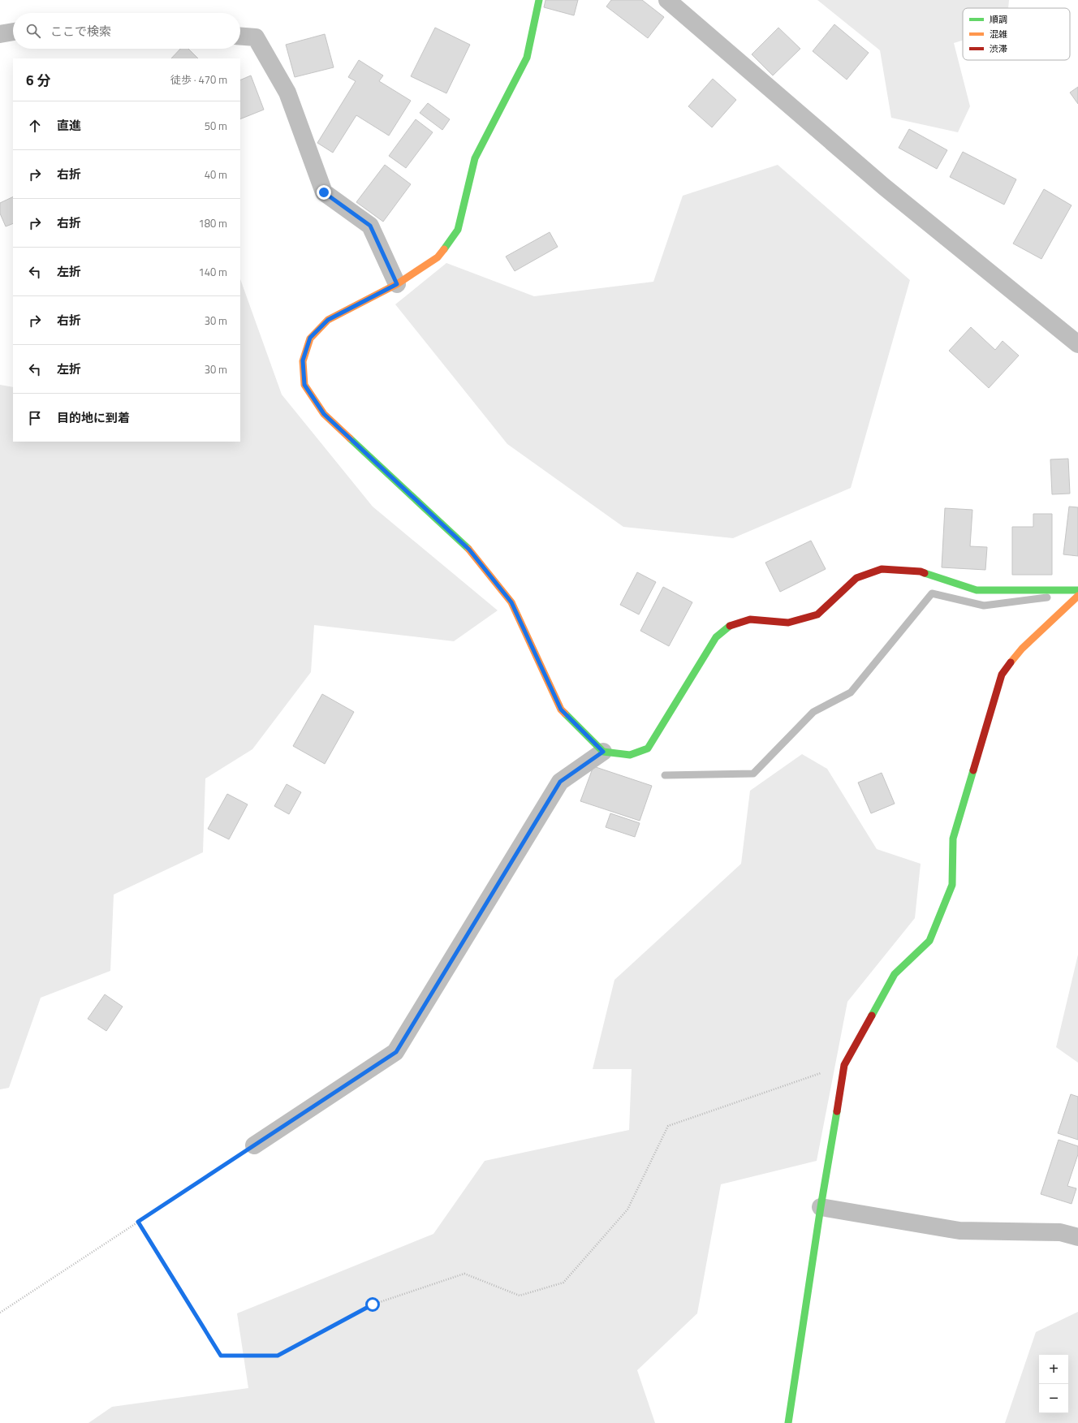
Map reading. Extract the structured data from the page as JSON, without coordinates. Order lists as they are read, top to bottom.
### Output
{
  "legend": ["順調", "混雑", "渋滞"],
  "page": {
    "search": "ここで検索",
    "heading": ["6 分", "徒歩 · 470 m"],
    "list": [
      ["直進", "50 m"],
      ["右折", "40 m"],
      ["右折", "180 m"],
      ["左折", "140 m"],
      ["右折", "30 m"],
      ["左折", "30 m"],
      "目的地に到着"
    ],
    "map_buttons": ["+", "−"]
  }
}
